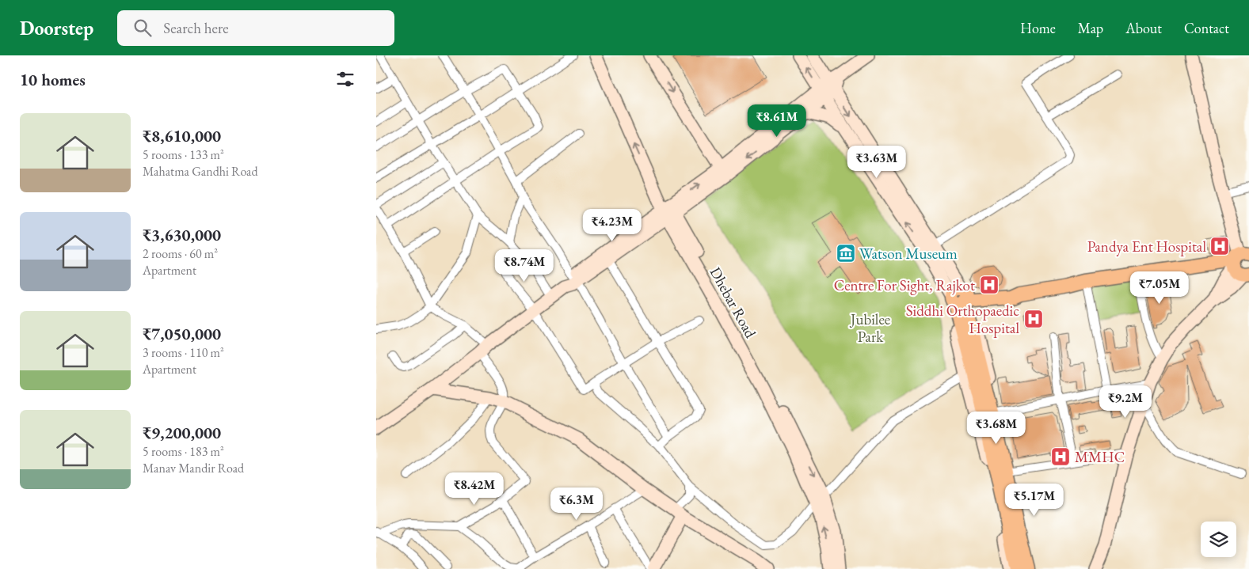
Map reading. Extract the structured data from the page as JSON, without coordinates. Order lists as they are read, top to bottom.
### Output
{
  "streets": {
    "street": ["Dhebar Road"]
  },
  "parks": ["Jubilee Park"],
  "places": {
    "hospital": [
      "Pandya Ent Hospital",
      "Centre For Sight, Rajkot",
      "Siddhi Orthopaedic Hospital",
      "MMHC"
    ],
    "museum": ["Watson Museum"]
  },
  "page": {
    "header": "Doorstep",
    "search": "Search here",
    "nav": [
      "Home",
      "Map",
      "About",
      "Contact"
    ],
    "heading": "10 homes",
    "list": [
      {
        "name": "₹8,610,000",
        "note": "5 rooms · 133 m² · Mahatma Gandhi Road"
      },
      {
        "name": "₹3,630,000",
        "note": "2 rooms · 60 m² · Apartment"
      },
      {
        "name": "₹7,050,000",
        "note": "3 rooms · 110 m² · Apartment"
      },
      {
        "name": "₹9,200,000",
        "note": "5 rooms · 183 m² · Manav Mandir Road"
      }
    ],
    "price": [
      "₹8.61M",
      "₹3.63M",
      "₹4.23M",
      "₹8.74M",
      "₹7.05M",
      "₹9.2M",
      "₹3.68M",
      "₹8.42M",
      "₹5.17M",
      "₹6.3M"
    ]
  }
}
